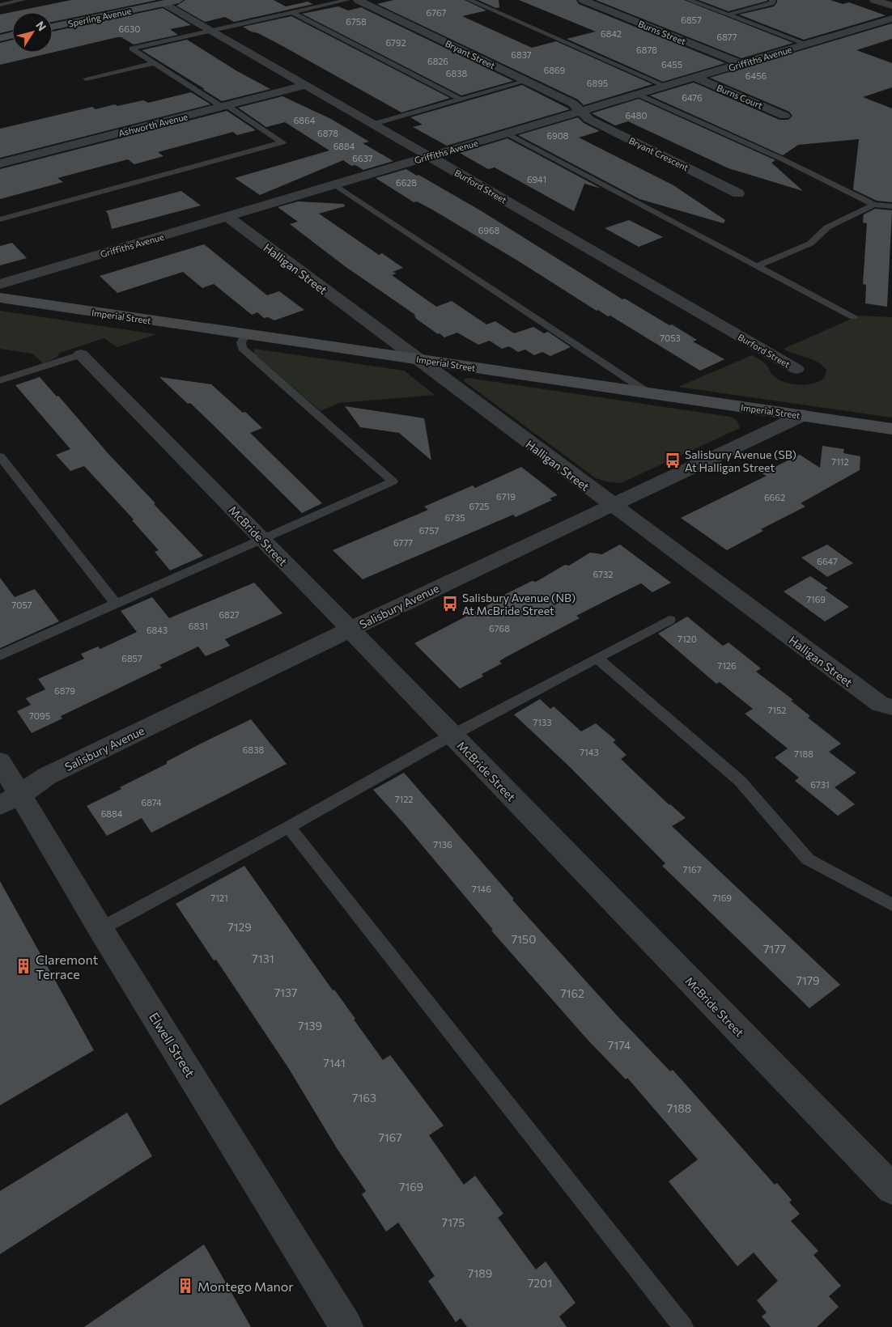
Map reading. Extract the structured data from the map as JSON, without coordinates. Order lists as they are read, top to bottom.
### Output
{
  "streets": {
    "street": [
      "Sperling Avenue",
      "Burns Street",
      "Bryant Street",
      "Griffiths Avenue",
      "Burns Court",
      "Ashworth Avenue",
      "Bryant Crescent",
      "Burford Street",
      "Halligan Street",
      "Imperial Street",
      "McBride Street",
      "Salisbury Avenue",
      "Elwell Street"
    ]
  },
  "crossings": [
    ["Sperling Avenue", "Burford Street"],
    ["Burns Street", "Griffiths Avenue"],
    ["Bryant Street", "Griffiths Avenue"],
    ["Bryant Street", "Bryant Crescent"],
    ["Griffiths Avenue", "Burns Court"],
    ["Griffiths Avenue", "Bryant Crescent"],
    ["Griffiths Avenue", "Burford Street"],
    ["Griffiths Avenue", "Halligan Street"],
    ["Ashworth Avenue", "Burford Street"],
    ["Halligan Street", "Imperial Street"],
    ["Halligan Street", "Salisbury Avenue"],
    ["Imperial Street", "Salisbury Avenue"],
    ["McBride Street", "Salisbury Avenue"],
    ["Salisbury Avenue", "Elwell Street"]
  ],
  "places": {
    "bus stop": ["Salisbury Avenue (SB) At Halligan Street", "Salisbury Avenue (NB) At McBride Street"],
    "building": ["Claremont Terrace", "Montego Manor"]
  },
  "house_numbers": [
    "6767",
    "6857",
    "6758",
    "6630",
    "6842",
    "6877",
    "6792",
    "6878",
    "6837",
    "6826",
    "6455",
    "6869",
    "6838",
    "6456",
    "6895",
    "6476",
    "6480",
    "6864",
    "6878",
    "6908",
    "6884",
    "6637",
    "6941",
    "6628",
    "6968",
    "7053",
    "7112",
    "6719",
    "6662",
    "6725",
    "6735",
    "6757",
    "6777",
    "6647",
    "6732",
    "7169",
    "7057",
    "6827",
    "6831",
    "6768",
    "6843",
    "7120",
    "6857",
    "7126",
    "6879",
    "7152",
    "7095",
    "7133",
    "6838",
    "7143",
    "7188",
    "6731",
    "7122",
    "6874",
    "6884",
    "7136",
    "7167",
    "7146",
    "7121",
    "7169",
    "7129",
    "7150",
    "7177",
    "7131",
    "7179",
    "7137",
    "7162",
    "7139",
    "7174",
    "7141",
    "7163",
    "7188",
    "7167",
    "7169",
    "7175",
    "7189",
    "7201"
  ],
  "north": "top right"
}
